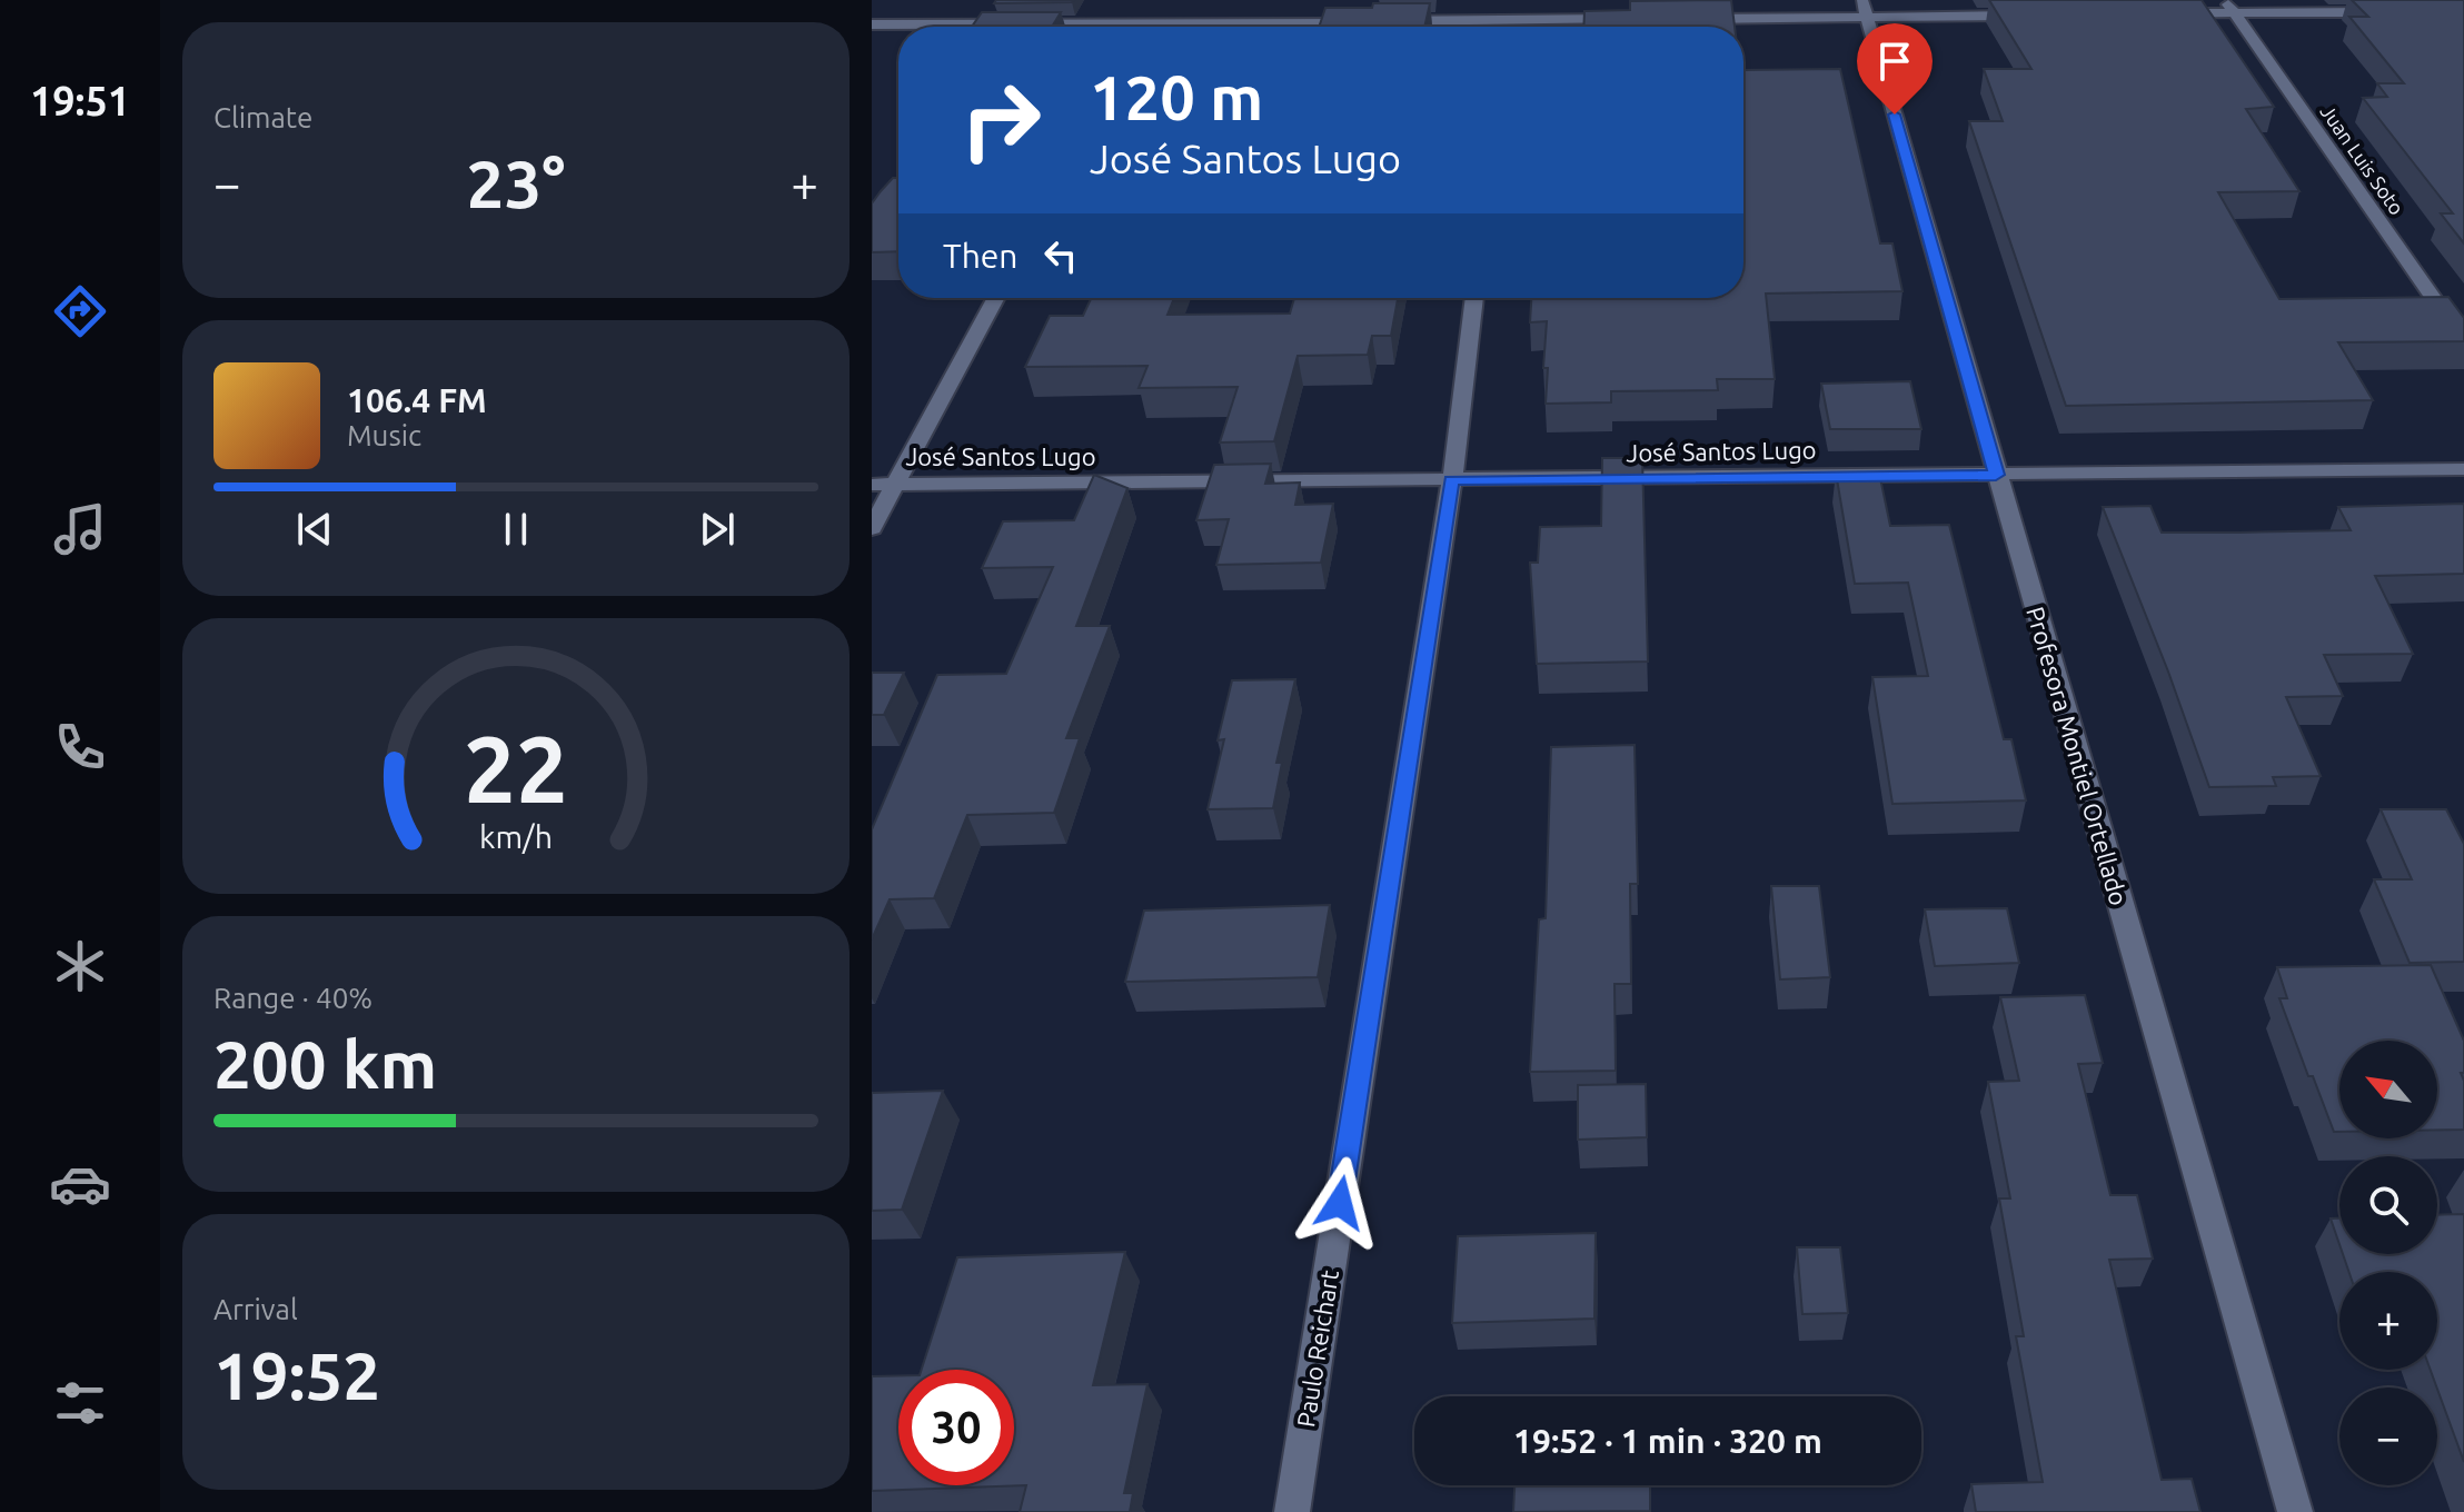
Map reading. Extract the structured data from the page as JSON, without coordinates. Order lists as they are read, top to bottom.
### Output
{
  "streets": {
    "street": [
      "Juan Luis Soto",
      "José Santos Lugo",
      "Profesora Montiel Ortellado",
      "Paulo Reichart"
    ]
  },
  "crossings": [
    ["José Santos Lugo", "Profesora Montiel Ortellado"],
    ["José Santos Lugo", "Paulo Reichart"]
  ],
  "north": "top left",
  "page": {
    "tabs": "19:51",
    "tile": [
      "Climate",
      ["Range · 40%", "200 km"],
      ["Arrival", "19:52"]
    ],
    "turn": ["120 m", "José Santos Lugo"],
    "heat": ["−", "23°", "+"],
    "then": "Then",
    "song": ["106.4 FM", "Music"],
    "map_buttons": ["+", "−"],
    "limit": "30",
    "trip": "19:52 · 1 min · 320 m",
    "gauge": ["22", "km/h"]
  }
}
